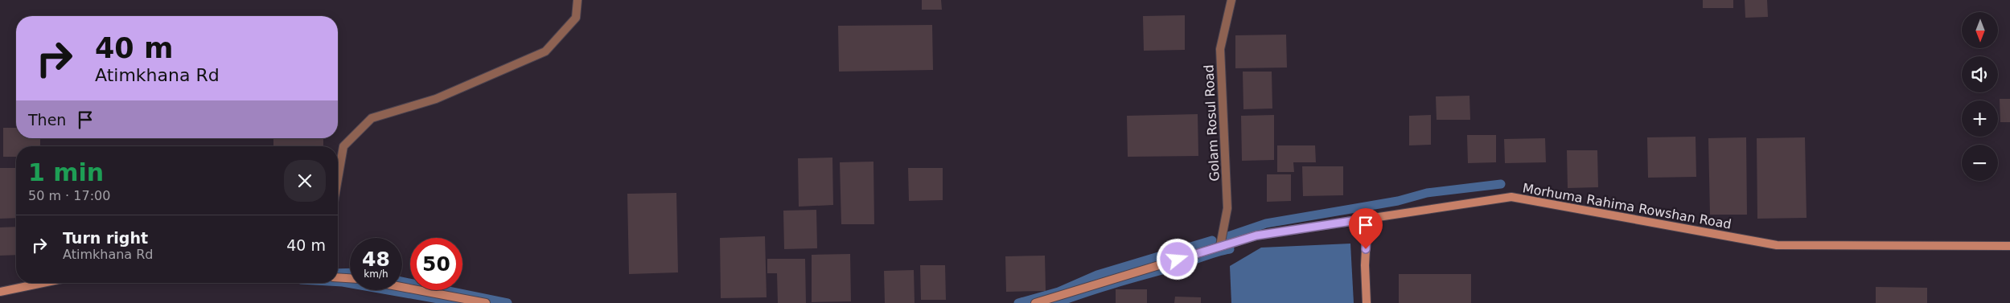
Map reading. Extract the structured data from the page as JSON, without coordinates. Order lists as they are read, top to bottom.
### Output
{
  "streets": {
    "main road": ["Morhuma Rahima Rowshan Road"],
    "street": ["Golam Rosul Road"]
  },
  "crossings": [
    ["Golam Rosul Road", "Morhuma Rahima Rowshan Road"]
  ],
  "north": "bottom",
  "page": {
    "map_buttons": ["+", "−"],
    "turn": ["40 m", "Atimkhana Rd"],
    "then": "Then",
    "heading": ["1 min", "50 m · 17:00"],
    "list": [
      {
        "name": "Turn right",
        "note": "Atimkhana Rd",
        "value": "40 m"
      }
    ],
    "speed": "48 km/h",
    "limit": "50"
  }
}
